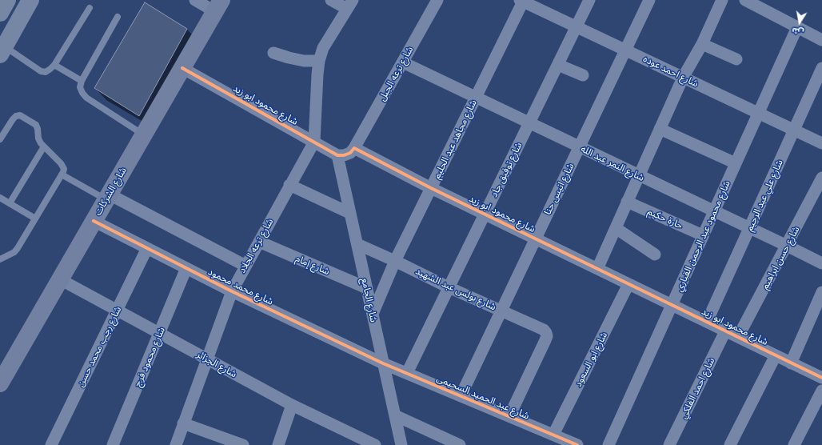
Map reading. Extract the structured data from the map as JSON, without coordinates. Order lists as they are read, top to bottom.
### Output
{
  "streets": {
    "main road": ["شارع الشركات"],
    "street": [
      "شارع احمد عوده",
      "شارع ترعه الجبل",
      "شارع محمود ابو زيد",
      "شارع مجاهد عبد الحليم",
      "شارع النمر عبد الله",
      "شارع توفيق جاد",
      "شارع انيس حنا",
      "شارع علي عبد الرحيم",
      "حارة حكيم",
      "شارع محمود عبد الرحمن القباري",
      "شارع ترعه الجلاد",
      "شارع حسن ابراهيم",
      "شارع إمام",
      "شارع محمد محمود",
      "شارع بولس عبد الشهيد",
      "شارع الجامع",
      "شارع رجب محمد حسن",
      "شارع محمود فرج",
      "شارع ابو السعود",
      "شارع الجزائر",
      "شارع احمد الفلكي",
      "شارع عبد الحميد السحيمى"
    ]
  },
  "crossings": [
    ["شارع احمد عوده", "شارع مجاهد عبد الحليم"],
    ["شارع احمد عوده", "شارع توفيق جاد"],
    ["شارع احمد عوده", "شارع انيس حنا"],
    ["شارع احمد عوده", "شارع علي عبد الرحيم"],
    ["شارع احمد عوده", "شارع محمود عبد الرحمن القباري"],
    ["شارع ترعه الجبل", "شارع محمود ابو زيد"],
    ["شارع ترعه الجبل", "شارع النمر عبد الله"],
    ["شارع محمود ابو زيد", "شارع مجاهد عبد الحليم"],
    ["شارع محمود ابو زيد", "شارع توفيق جاد"],
    ["شارع محمود ابو زيد", "شارع انيس حنا"],
    ["شارع محمود ابو زيد", "شارع الشركات"],
    ["شارع محمود ابو زيد", "شارع علي عبد الرحيم"],
    ["شارع محمود ابو زيد", "شارع محمود عبد الرحمن القباري"],
    ["شارع محمود ابو زيد", "شارع ترعه الجلاد"],
    ["شارع محمود ابو زيد", "شارع حسن ابراهيم"],
    ["شارع محمود ابو زيد", "شارع الجامع"],
    ["شارع محمود ابو زيد", "شارع ابو السعود"],
    ["شارع محمود ابو زيد", "شارع احمد الفلكي"],
    ["شارع مجاهد عبد الحليم", "شارع النمر عبد الله"],
    ["شارع مجاهد عبد الحليم", "شارع بولس عبد الشهيد"],
    ["شارع مجاهد عبد الحليم", "شارع الجامع"],
    ["شارع النمر عبد الله", "شارع توفيق جاد"],
    ["شارع النمر عبد الله", "شارع انيس حنا"],
    ["شارع النمر عبد الله", "شارع علي عبد الرحيم"],
    ["شارع النمر عبد الله", "شارع محمود عبد الرحمن القباري"],
    ["شارع النمر عبد الله", "شارع حسن ابراهيم"],
    ["شارع توفيق جاد", "شارع بولس عبد الشهيد"],
    ["شارع توفيق جاد", "شارع عبد الحميد السحيمى"],
    ["شارع انيس حنا", "شارع بولس عبد الشهيد"],
    ["شارع انيس حنا", "شارع عبد الحميد السحيمى"],
    ["شارع الشركات", "شارع محمد محمود"],
    ["شارع الشركات", "شارع الجزائر"],
    ["حارة حكيم", "شارع محمود عبد الرحمن القباري"],
    ["شارع ترعه الجلاد", "شارع إمام"],
    ["شارع ترعه الجلاد", "شارع محمد محمود"],
    ["شارع ترعه الجلاد", "شارع الجزائر"],
    ["شارع إمام", "شارع الجامع"],
    ["شارع محمد محمود", "شارع الجامع"],
    ["شارع محمد محمود", "شارع رجب محمد حسن"],
    ["شارع محمد محمود", "شارع محمود فرج"],
    ["شارع محمد محمود", "شارع عبد الحميد السحيمى"],
    ["شارع بولس عبد الشهيد", "شارع الجامع"],
    ["شارع بولس عبد الشهيد", "شارع عبد الحميد السحيمى"],
    ["شارع الجامع", "شارع عبد الحميد السحيمى"],
    ["شارع رجب محمد حسن", "شارع الجزائر"],
    ["شارع محمود فرج", "شارع الجزائر"],
    ["شارع ابو السعود", "شارع عبد الحميد السحيمى"]
  ],
  "north": "bottom"
}
